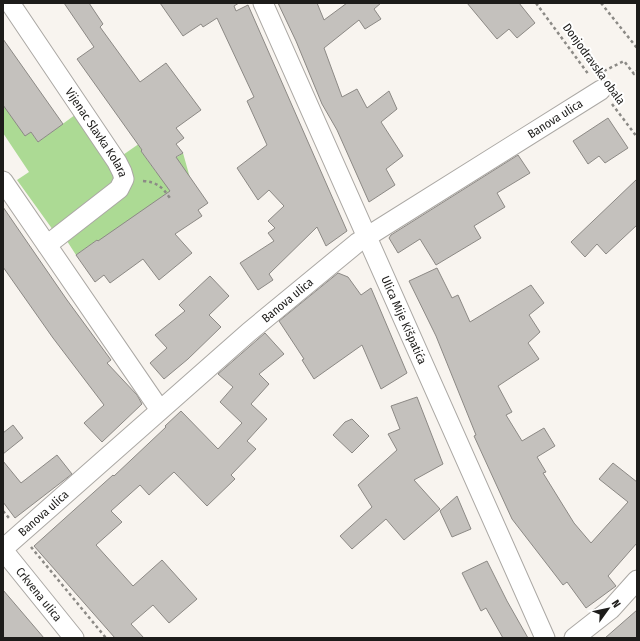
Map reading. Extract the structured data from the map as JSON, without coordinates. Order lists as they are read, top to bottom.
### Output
{
  "streets": {
    "street": [
      "Banova ulica",
      "Vijenac Slavka Kolara",
      "Ulica Mije Kišpatića",
      "Crkvena ulica"
    ],
    "path": ["Donjodravska obala"]
  },
  "crossings": [
    ["Donjodravska obala", "Banova ulica"],
    ["Banova ulica", "Ulica Mije Kišpatića"],
    ["Banova ulica", "Crkvena ulica"]
  ],
  "north": "top right"
}
